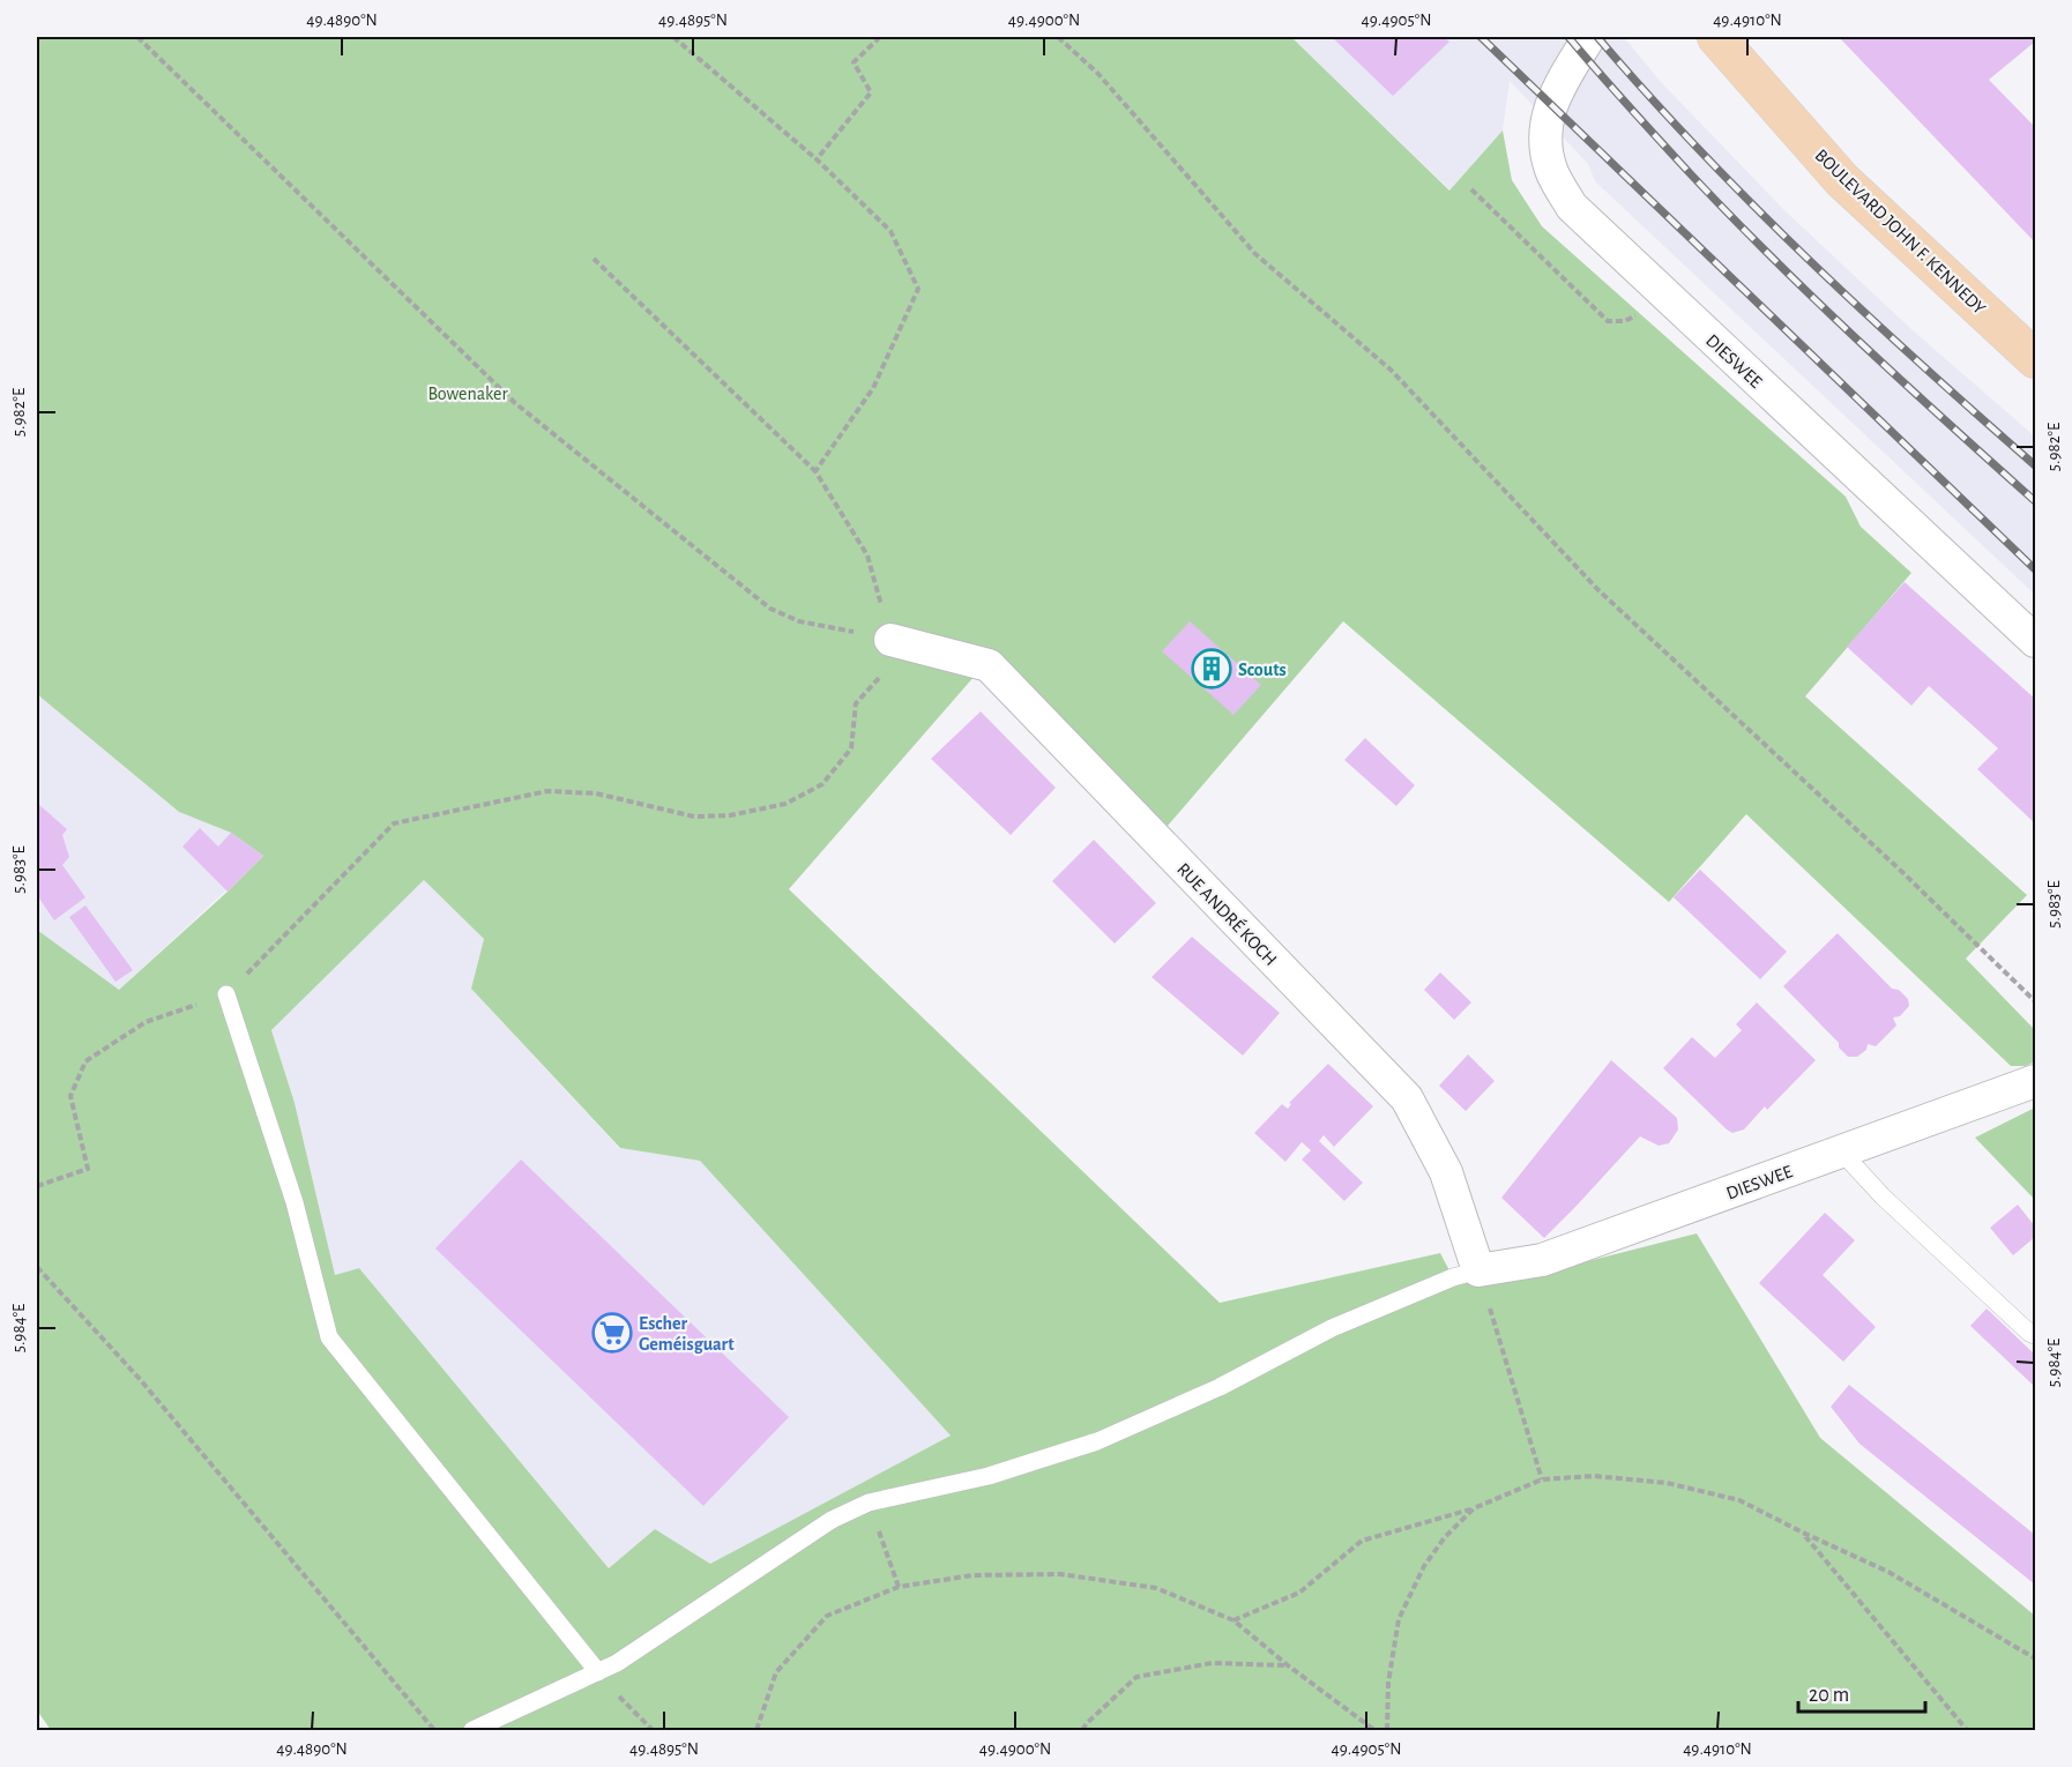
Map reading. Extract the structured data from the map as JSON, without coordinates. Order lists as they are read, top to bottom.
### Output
{
  "streets": {
    "main road": ["BOULEVARD JOHN F. KENNEDY"],
    "street": ["DIESWEE", "RUE ANDRÉ KOCH"]
  },
  "crossings": [
    ["DIESWEE", "RUE ANDRÉ KOCH"]
  ],
  "parks": ["Bowenaker"],
  "places": {
    "building": ["Scouts"],
    "supermarket": ["Escher Geméisguart"]
  },
  "scale_bar": "20 m",
  "coordinates": [
    "49.4890°N",
    "49.4895°N",
    "49.4900°N",
    "49.4905°N",
    "49.4910°N",
    "5.982°E",
    "5.983°E",
    "5.984°E"
  ]
}
